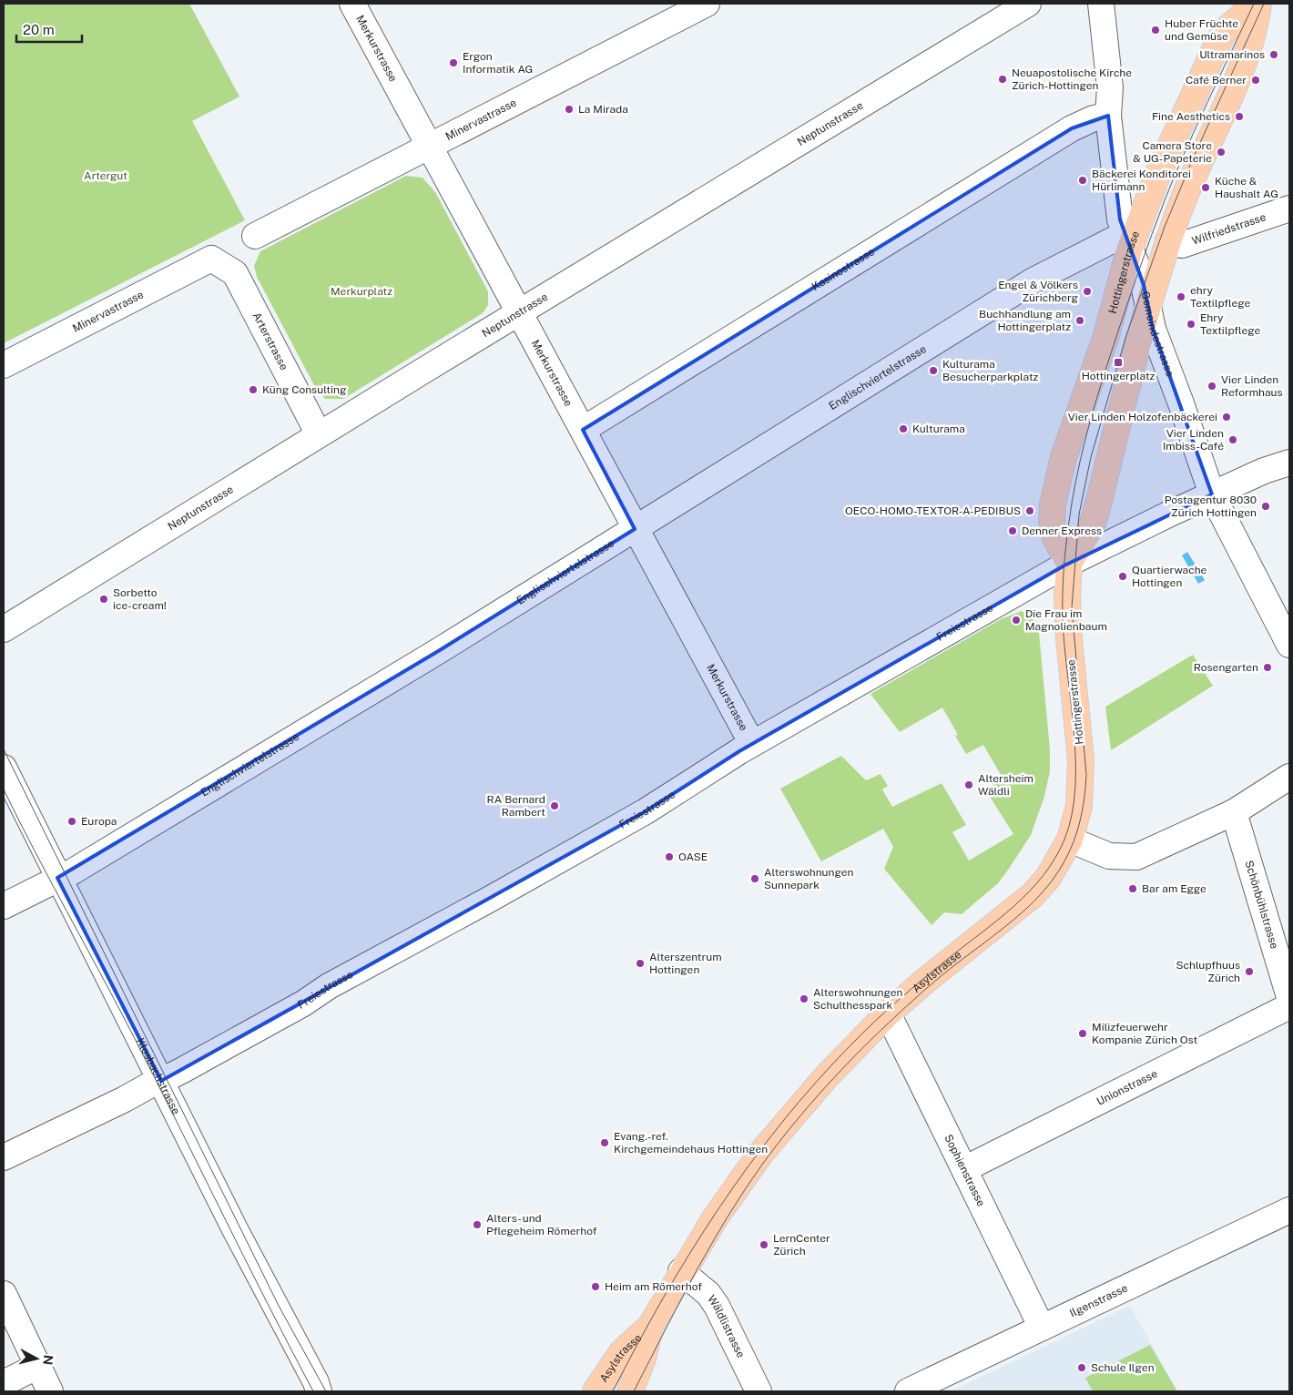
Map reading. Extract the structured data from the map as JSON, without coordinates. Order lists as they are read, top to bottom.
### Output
{
  "streets": {
    "main road": ["Hottingerstrasse", "Asylstrasse"],
    "street": [
      "Merkurstrasse",
      "Minervastrasse",
      "Neptunstrasse",
      "Wilfriedstrasse",
      "Kasinostrasse",
      "Gemeindestrasse",
      "Arterstrasse",
      "Englischviertelstrasse",
      "Freiestrasse",
      "Schönbühlstrasse",
      "Klosbachstrasse",
      "Unionstrasse",
      "Sophienstrasse",
      "Ilgenstrasse",
      "Wäldlistrasse"
    ]
  },
  "crossings": [
    ["Merkurstrasse", "Minervastrasse"],
    ["Merkurstrasse", "Neptunstrasse"],
    ["Merkurstrasse", "Kasinostrasse"],
    ["Merkurstrasse", "Englischviertelstrasse"],
    ["Merkurstrasse", "Freiestrasse"],
    ["Minervastrasse", "Arterstrasse"],
    ["Neptunstrasse", "Arterstrasse"],
    ["Wilfriedstrasse", "Hottingerstrasse"],
    ["Kasinostrasse", "Gemeindestrasse"],
    ["Hottingerstrasse", "Gemeindestrasse"],
    ["Hottingerstrasse", "Englischviertelstrasse"],
    ["Hottingerstrasse", "Freiestrasse"],
    ["Hottingerstrasse", "Asylstrasse"],
    ["Gemeindestrasse", "Englischviertelstrasse"],
    ["Gemeindestrasse", "Freiestrasse"],
    ["Englischviertelstrasse", "Klosbachstrasse"],
    ["Freiestrasse", "Klosbachstrasse"],
    ["Asylstrasse", "Sophienstrasse"],
    ["Asylstrasse", "Wäldlistrasse"],
    ["Unionstrasse", "Sophienstrasse"],
    ["Sophienstrasse", "Ilgenstrasse"]
  ],
  "parks": ["Artergut", "Merkurplatz"],
  "places": {
    "other": [
      "Huber Früchte und Gemüse",
      "Ultramarinos",
      "Ergon Informatik AG",
      "Neuapostolische Kirche Zürich-Hottingen",
      "Café Berner",
      "La Mirada",
      "Fine Aesthetics",
      "Camera Store & UG-Papeterie",
      "Bäckerei Konditorei Hürlimann",
      "Küche & Haushalt AG",
      "Engel & Völkers Zürichberg",
      "ehry Textilpflege",
      "Buchhandlung am Hottingerplatz",
      "Ehry Textilpflege",
      "Kulturama Besucherparkplatz",
      "Vier Linden Reformhaus",
      "Küng Consulting",
      "Vier Linden Holzofenbäckerei",
      "Kulturama",
      "Vier Linden Imbiss-Café",
      "Postagentur 8030 Zürich Hottingen",
      "OECO-HOMO-TEXTOR-A-PEDIBUS",
      "Denner Express",
      "Quartierwache Hottingen",
      "Sorbetto ice-cream!",
      "Die Frau im Magnolienbaum",
      "Rosengarten",
      "Altersheim Wäldli",
      "RA Bernard Rambert",
      "Europa",
      "OASE",
      "Alterswohnungen Sunnepark",
      "Bar am Egge",
      "Alterszentrum Hottingen",
      "Schlupfhuus Zürich",
      "Alterswohnungen Schulthesspark",
      "Milizfeuerwehr Kompanie Zürich Ost",
      "Evang.-ref. Kirchgemeindehaus Hottingen",
      "Alters- und Pflegeheim Römerhof",
      "LernCenter Zürich",
      "Heim am Römerhof",
      "Schule Ilgen"
    ],
    "transit": ["Hottingerplatz"]
  },
  "scale_bar": "20 m",
  "north": "right"
}
